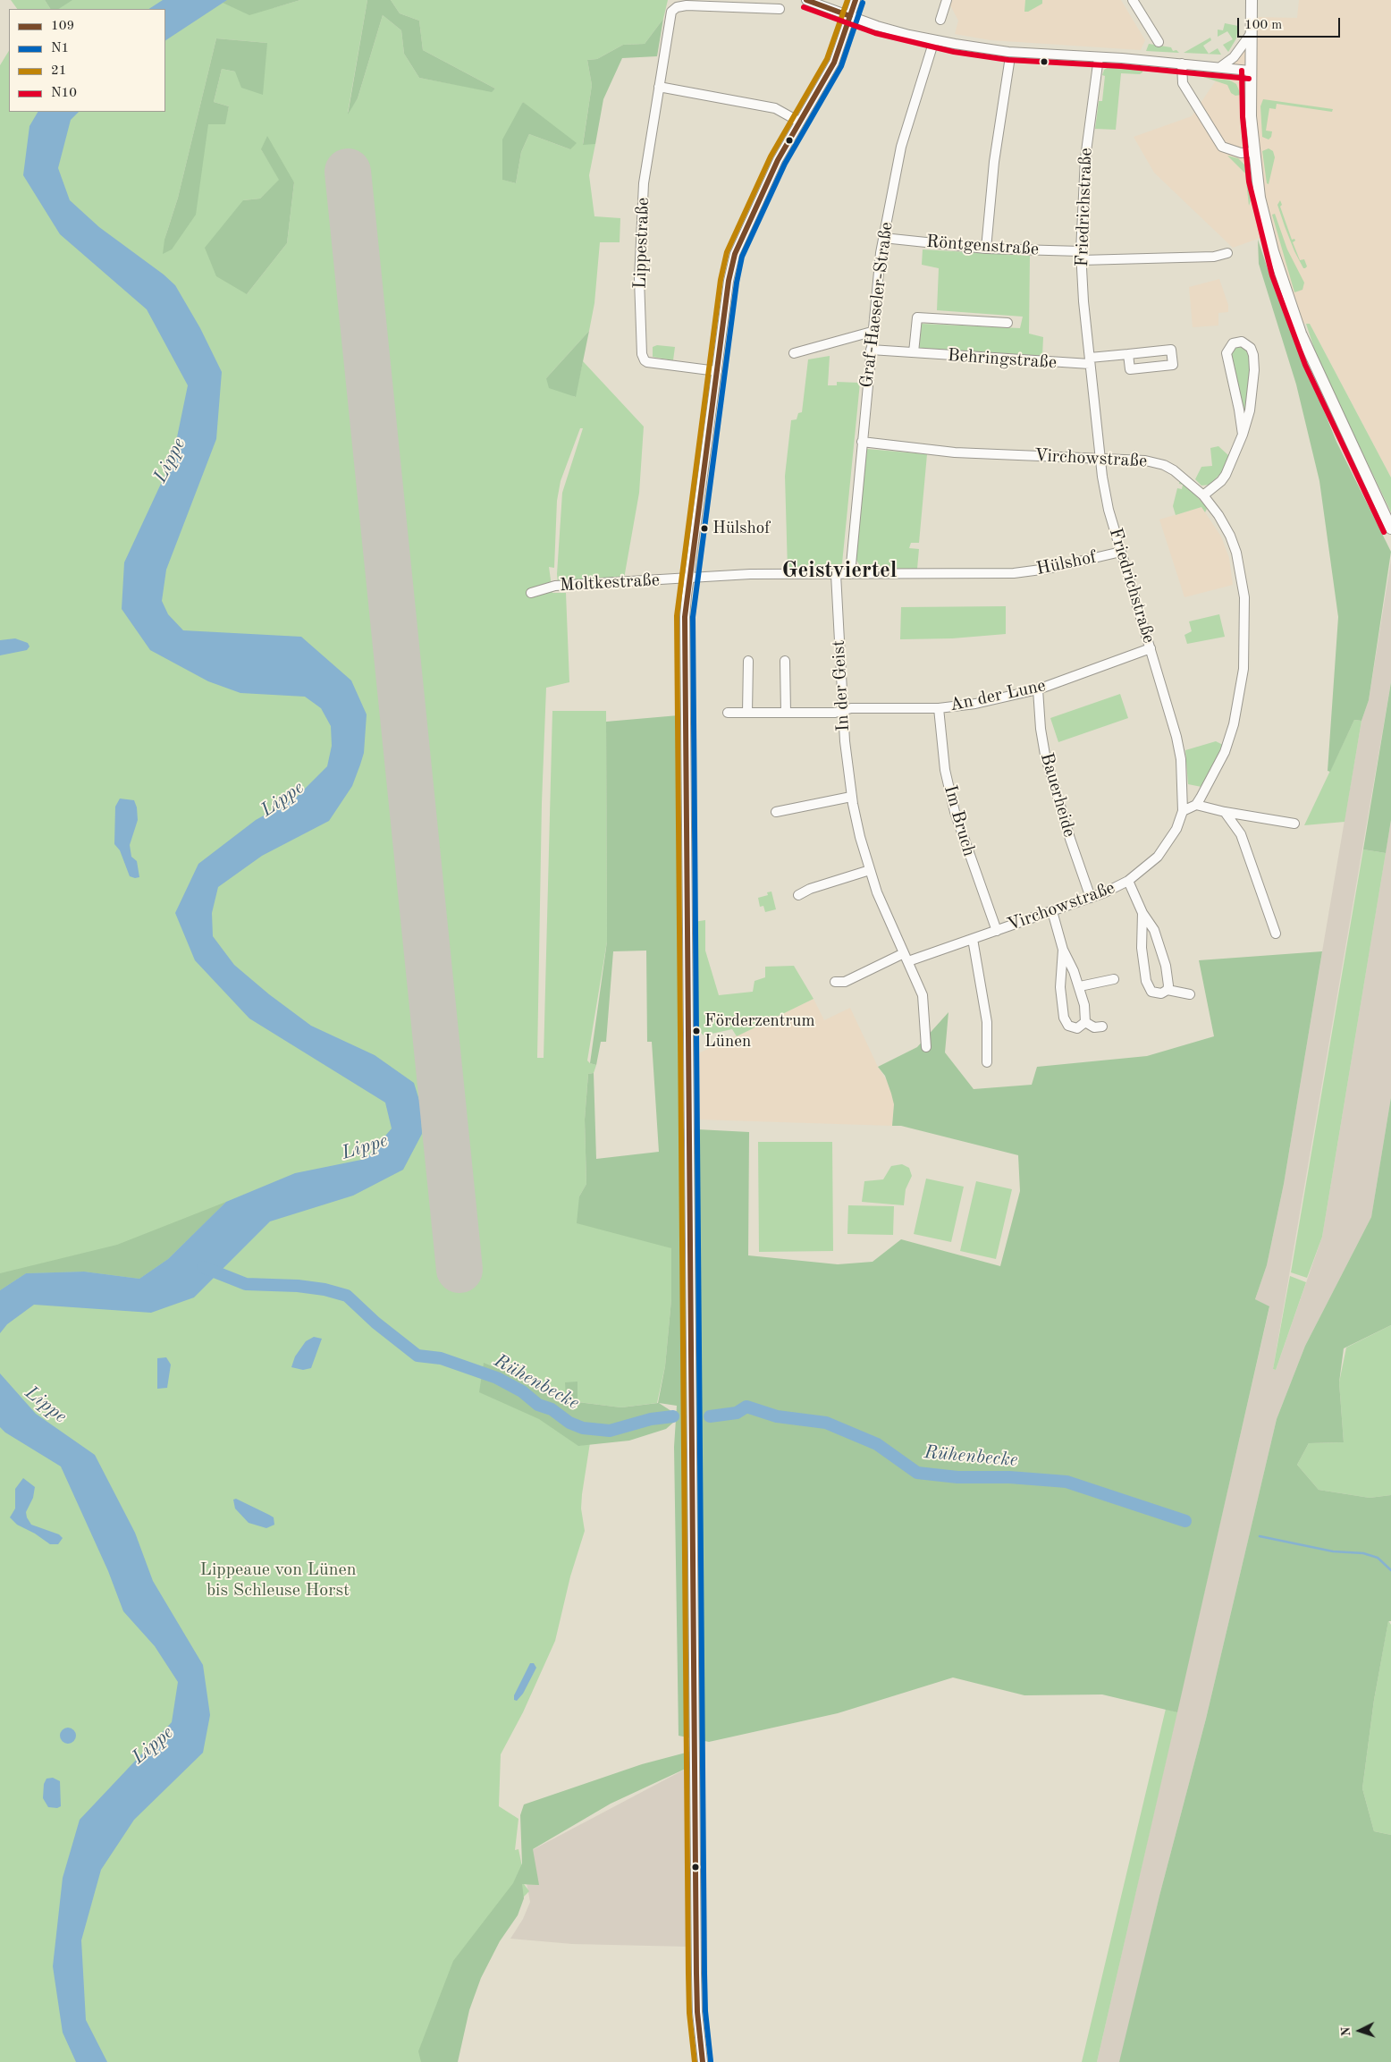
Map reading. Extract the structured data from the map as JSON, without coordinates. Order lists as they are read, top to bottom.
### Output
{
  "streets": {
    "street": [
      "Friedrichstraße",
      "Lippestraße",
      "Röntgenstraße",
      "Graf-Haeseler-Straße",
      "Behringstraße",
      "Virchowstraße",
      "Hülshof",
      "Moltkestraße",
      "In der Geist",
      "An der Lune",
      "Bauerheide",
      "Im Bruch"
    ]
  },
  "crossings": [
    ["Friedrichstraße", "Röntgenstraße"],
    ["Friedrichstraße", "Behringstraße"],
    ["Friedrichstraße", "Virchowstraße"],
    ["Friedrichstraße", "Hülshof"],
    ["Friedrichstraße", "An der Lune"],
    ["Lippestraße", "Moltkestraße"],
    ["Röntgenstraße", "Graf-Haeseler-Straße"],
    ["Graf-Haeseler-Straße", "Behringstraße"],
    ["Graf-Haeseler-Straße", "Virchowstraße"],
    ["Graf-Haeseler-Straße", "Hülshof"],
    ["Virchowstraße", "In der Geist"],
    ["Virchowstraße", "Bauerheide"],
    ["Virchowstraße", "Im Bruch"],
    ["Hülshof", "Moltkestraße"],
    ["Hülshof", "In der Geist"],
    ["In der Geist", "An der Lune"],
    ["An der Lune", "Bauerheide"],
    ["An der Lune", "Im Bruch"]
  ],
  "districts": ["Geistviertel"],
  "water": ["Lippe", "Rühenbecke"],
  "parks": ["Lippeaue von Lünen bis Schleuse Horst"],
  "places": ["Hülshof", "Förderzentrum Lünen"],
  "lines": [
    "transit line 109",
    "transit line 21",
    "transit line N1",
    "transit line N10"
  ],
  "legend": [
    "109",
    "N1",
    "21",
    "N10"
  ],
  "scale_bar": "100 m",
  "north": "left"
}
